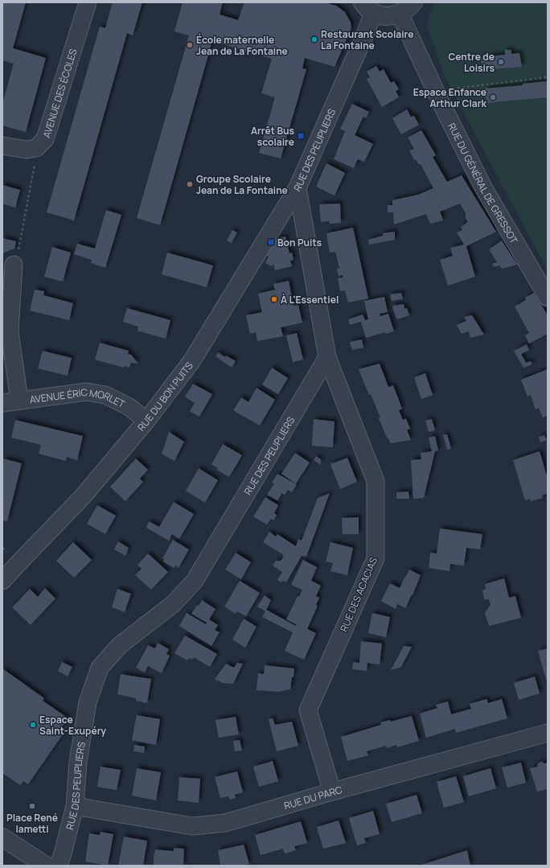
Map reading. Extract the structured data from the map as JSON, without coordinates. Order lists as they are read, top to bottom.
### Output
{
  "streets": {
    "street": [
      "AVENUE DES ÉCOLES",
      "RUE DES PEUPLIERS",
      "RUE DU GÉNÉRAL DE GRESSOT",
      "RUE DU BON PUITS",
      "AVENUE ÉRIC MORLET",
      "RUE DES ACACIAS",
      "RUE DU PARC"
    ]
  },
  "crossings": [
    ["RUE DES PEUPLIERS", "RUE DU BON PUITS"],
    ["RUE DES PEUPLIERS", "RUE DES ACACIAS"],
    ["RUE DES PEUPLIERS", "RUE DU PARC"],
    ["RUE DU BON PUITS", "AVENUE ÉRIC MORLET"],
    ["RUE DES ACACIAS", "RUE DU PARC"]
  ],
  "places": {
    "other": [
      "Restaurant Scolaire La Fontaine",
      "École maternelle Jean de La Fontaine",
      "Centre de Loisirs",
      "Espace Enfance Arthur Clark",
      "Groupe Scolaire Jean de La Fontaine",
      "À L'Essentiel",
      "Espace Saint-Exupéry",
      "Place René Iametti"
    ],
    "transit": ["Arrêt Bus scolaire", "Bon Puits"]
  }
}
